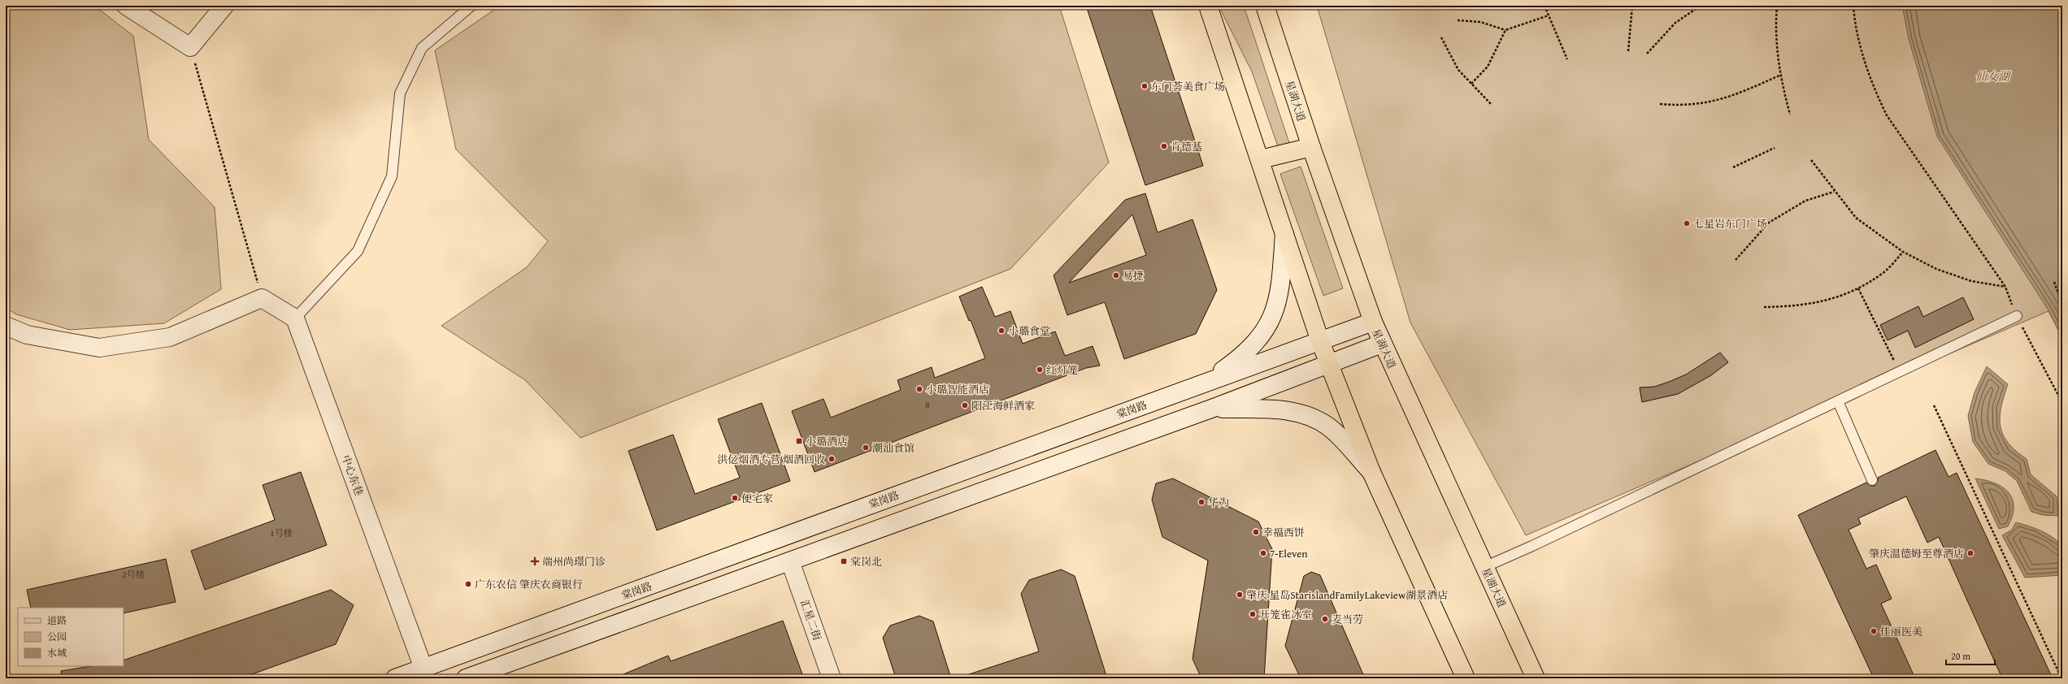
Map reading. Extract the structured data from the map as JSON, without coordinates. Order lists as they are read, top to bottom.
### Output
{
  "streets": {
    "main road": [
      "星湖大道",
      "棠岗路",
      "中心东巷",
      "汇星二街"
    ]
  },
  "crossings": [
    ["星湖大道", "棠岗路"],
    ["棠岗路", "中心东巷"]
  ],
  "water": ["仙女湖"],
  "places": {
    "other": [
      "东门荟美食广场",
      "肯德基",
      "七星岩东门广场",
      "易捷",
      "小璐食堂",
      "红灯笼",
      "小璐智能酒店",
      "阳江海鲜酒家",
      "潮汕食馆",
      "洪亿烟酒专营 烟酒回收",
      "便宅家",
      "华为",
      "幸福西饼",
      "7-Eleven",
      "肇庆温德姆至尊酒店",
      "广东农信 肇庆农商银行",
      "肇庆·星岛StarislandFamilyLakeview湖景酒店",
      "开笼雀冰室",
      "麦当劳",
      "佳丽医美"
    ],
    "transit": ["小璐酒店", "棠岗北"],
    "health": ["端州尚璟门诊"]
  },
  "house_numbers": ["8", "1号楼", "2号楼"],
  "legend": ["道路", "公园", "水域"],
  "scale_bar": "20 m"
}
